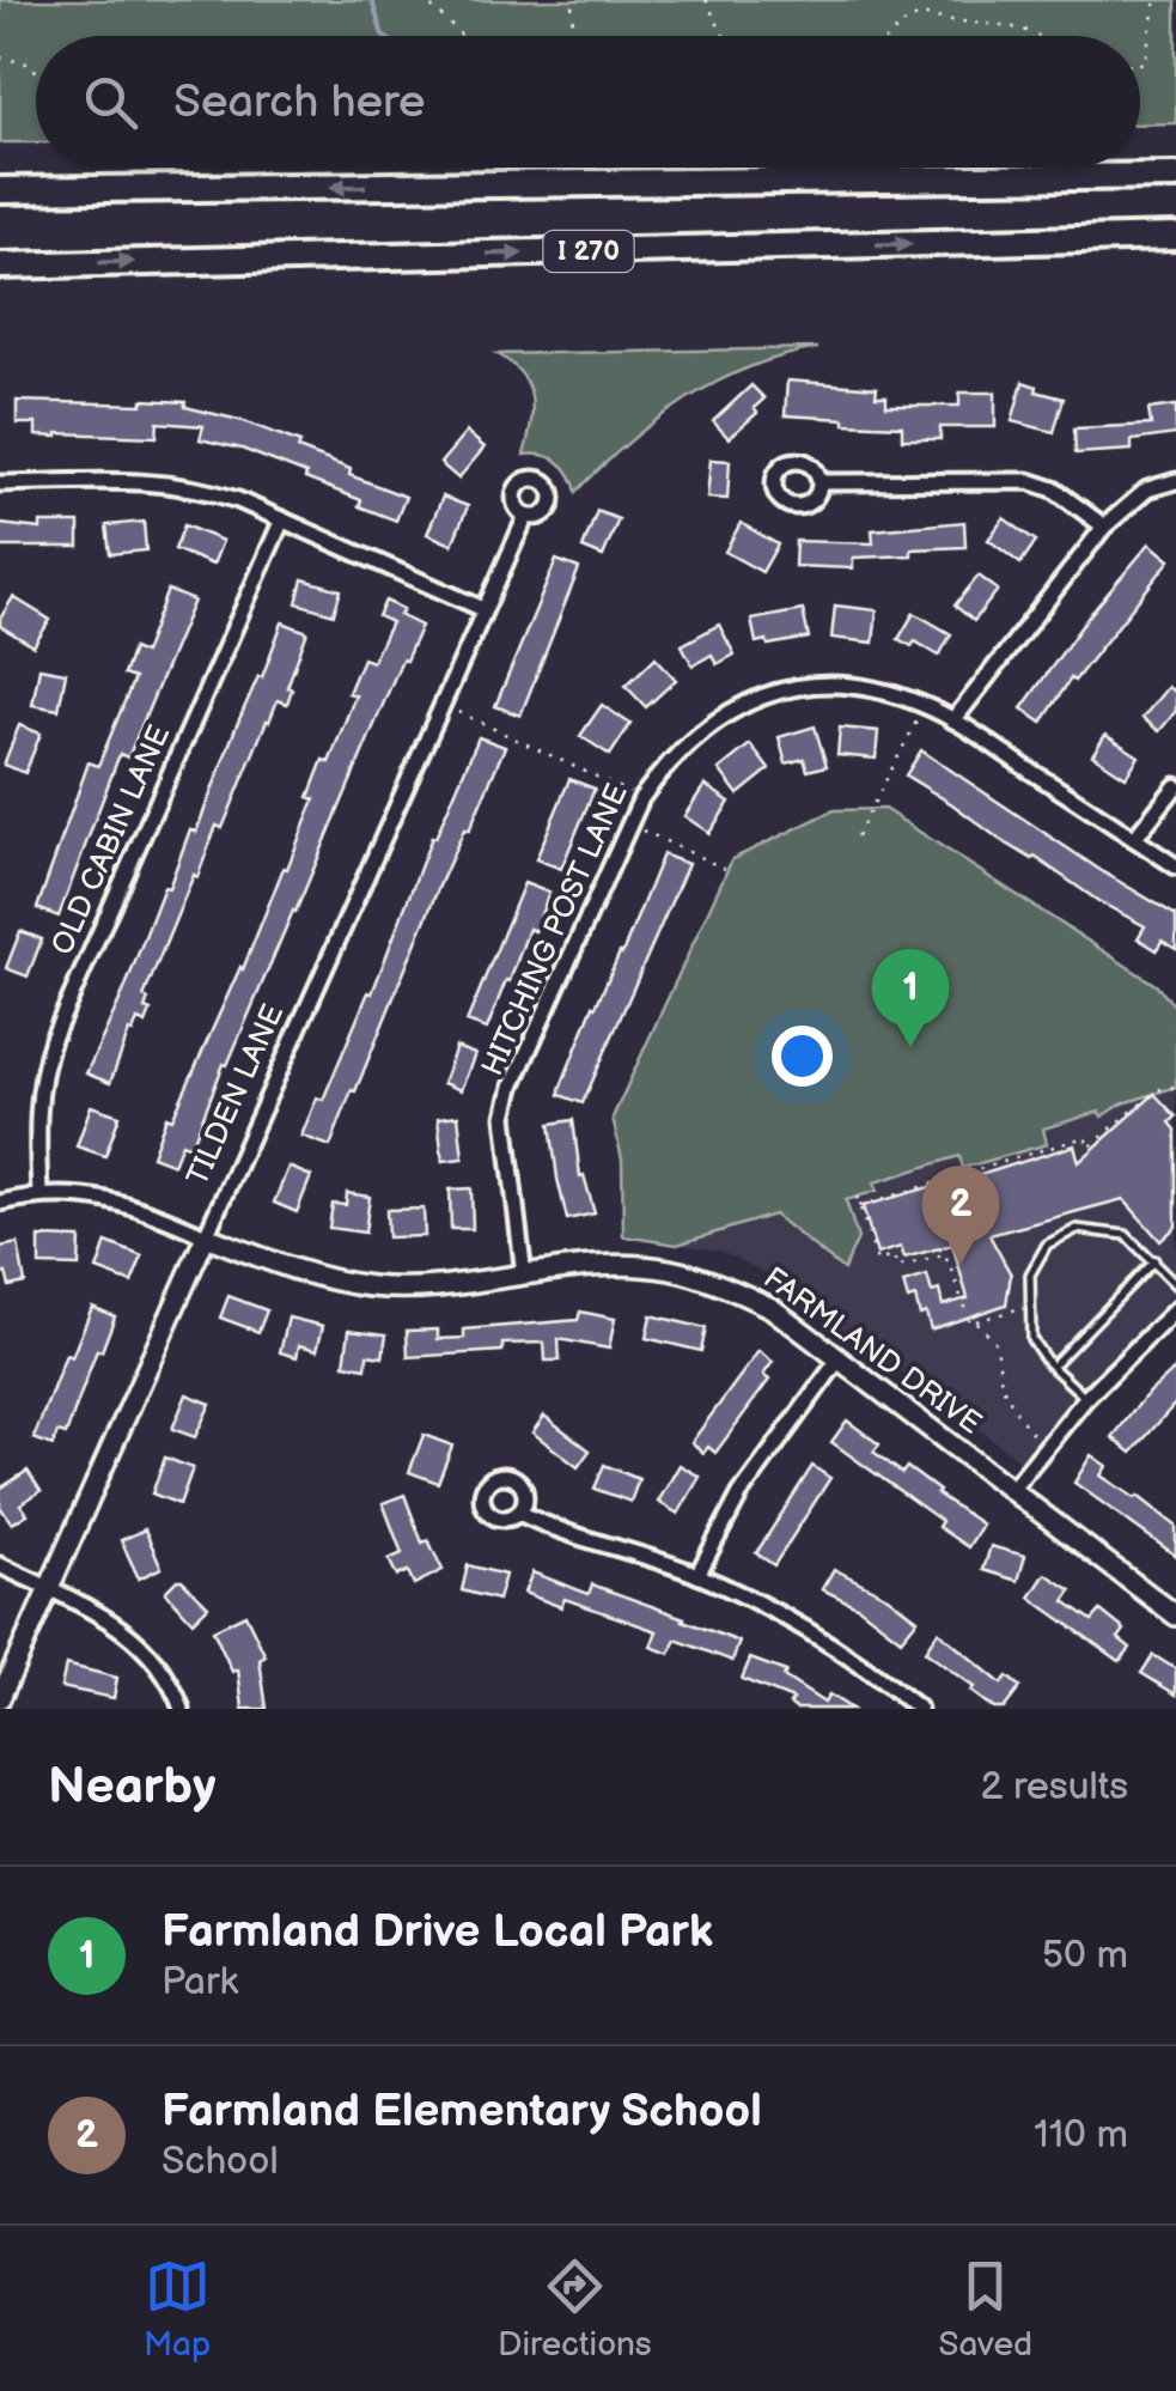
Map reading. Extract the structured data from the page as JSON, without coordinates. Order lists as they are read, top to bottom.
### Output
{
  "streets": {
    "highway": ["I 270"],
    "street": [
      "OLD CABIN LANE",
      "HITCHING POST LANE",
      "TILDEN LANE",
      "FARMLAND DRIVE"
    ]
  },
  "crossings": [
    ["OLD CABIN LANE", "FARMLAND DRIVE"],
    ["HITCHING POST LANE", "FARMLAND DRIVE"],
    ["TILDEN LANE", "FARMLAND DRIVE"]
  ],
  "page": {
    "search": "Search here",
    "pins": ["1", "2"],
    "heading": ["Nearby", "2 results"],
    "list": [
      {
        "mark": "1",
        "name": "Farmland Drive Local Park",
        "note": "Park",
        "value": "50 m"
      },
      {
        "mark": "2",
        "name": "Farmland Elementary School",
        "note": "School",
        "value": "110 m"
      }
    ],
    "nav": ["Map", "Directions", "Saved"]
  }
}
